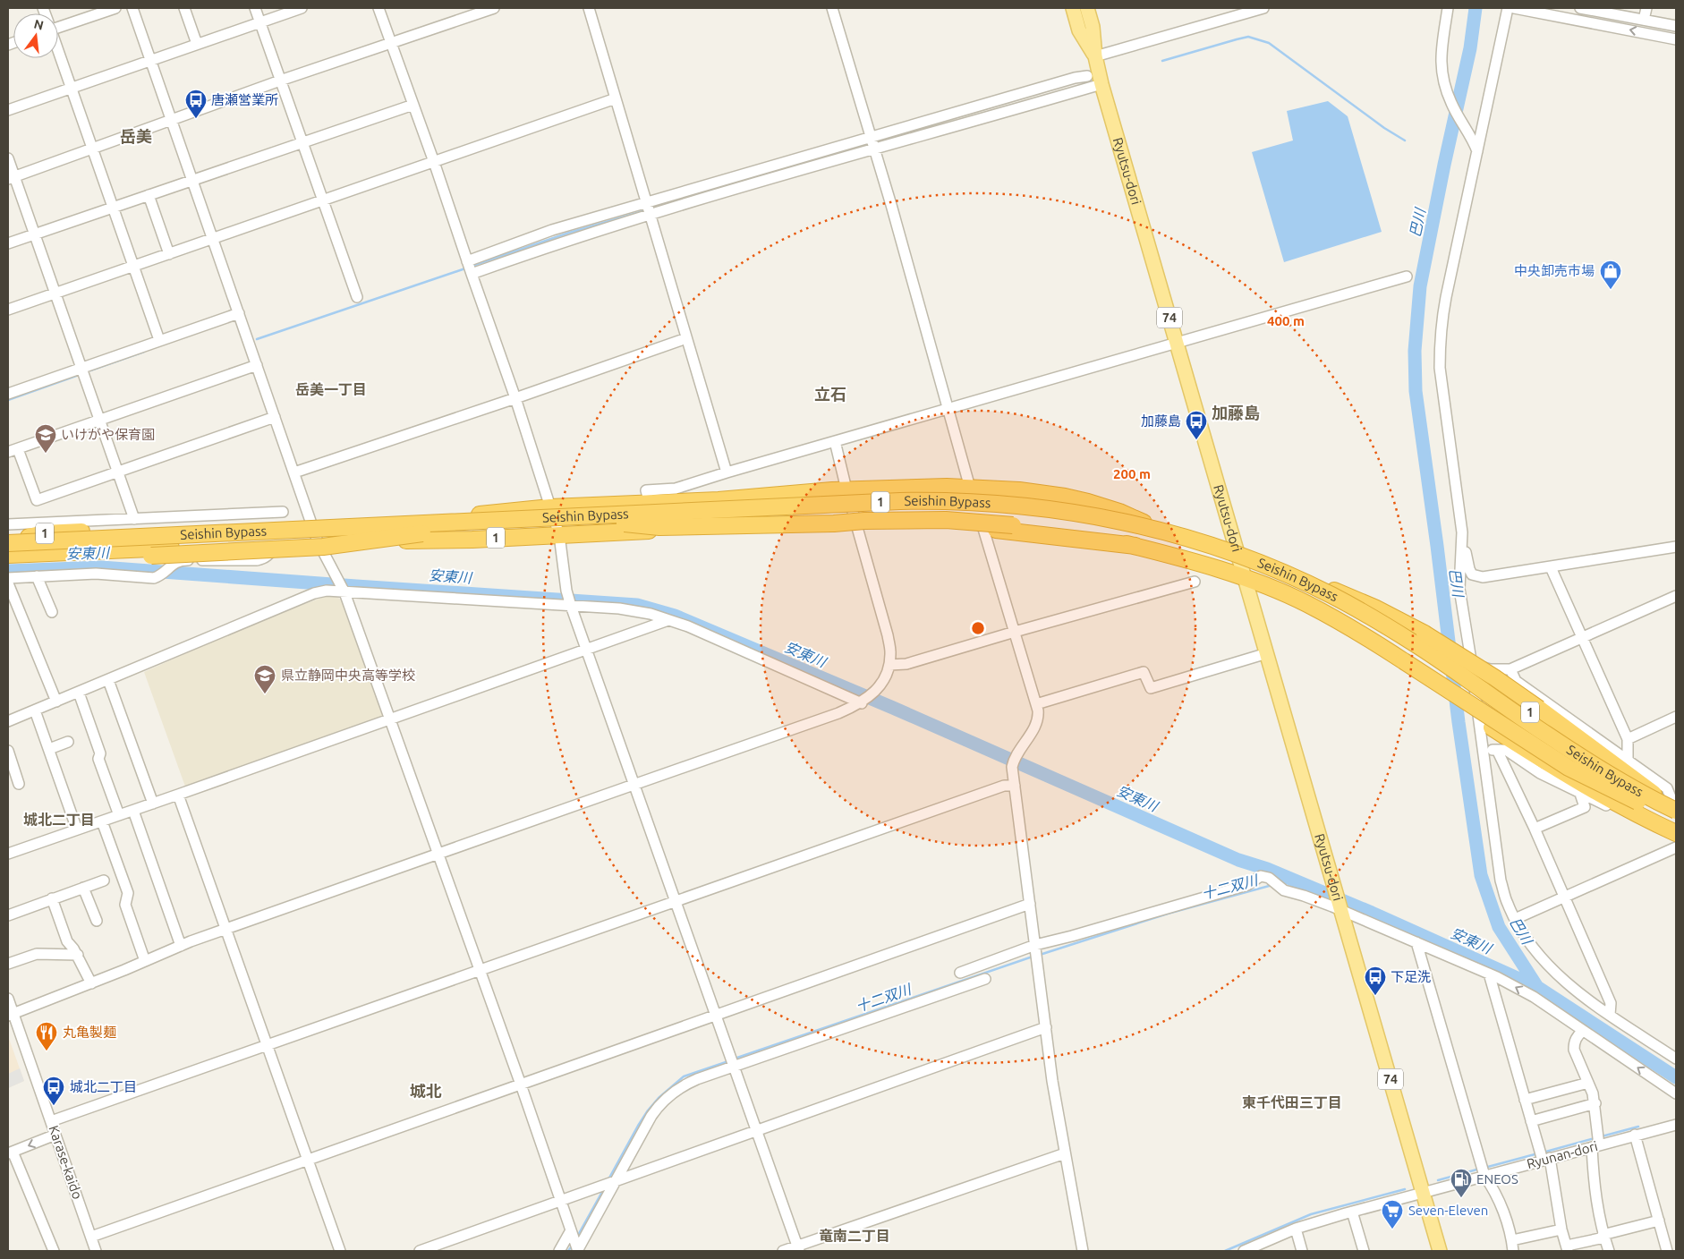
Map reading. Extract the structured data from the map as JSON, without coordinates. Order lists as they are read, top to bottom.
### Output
{
  "streets": {
    "highway": ["1", "Seishin Bypass"],
    "main road": ["Ryutsu-dori", "74"],
    "street": ["Ryunan-dori", "Karase-kaido"]
  },
  "crossings": [
    ["Ryutsu-dori", "74"],
    ["Ryutsu-dori", "1"],
    ["Ryutsu-dori", "Ryunan-dori"],
    ["1", "Seishin Bypass"]
  ],
  "districts": [
    "岳美",
    "岳美一丁目",
    "立石",
    "加藤島",
    "城北二丁目",
    "城北",
    "東千代田三丁目",
    "竜南二丁目"
  ],
  "water": ["巴川", "安東川", "十二双川"],
  "places": {
    "bus stop": [
      "唐瀬営業所",
      "加藤島",
      "下足洗",
      "城北二丁目"
    ],
    "shop": ["中央卸売市場"],
    "school or university": ["いけがや保育園", "県立静岡中央高等学校"],
    "restaurant": ["丸亀製麺"],
    "fuel station": ["ENEOS"],
    "supermarket": ["Seven-Eleven"]
  },
  "north": "top",
  "rings": ["400 m", "200 m"]
}
